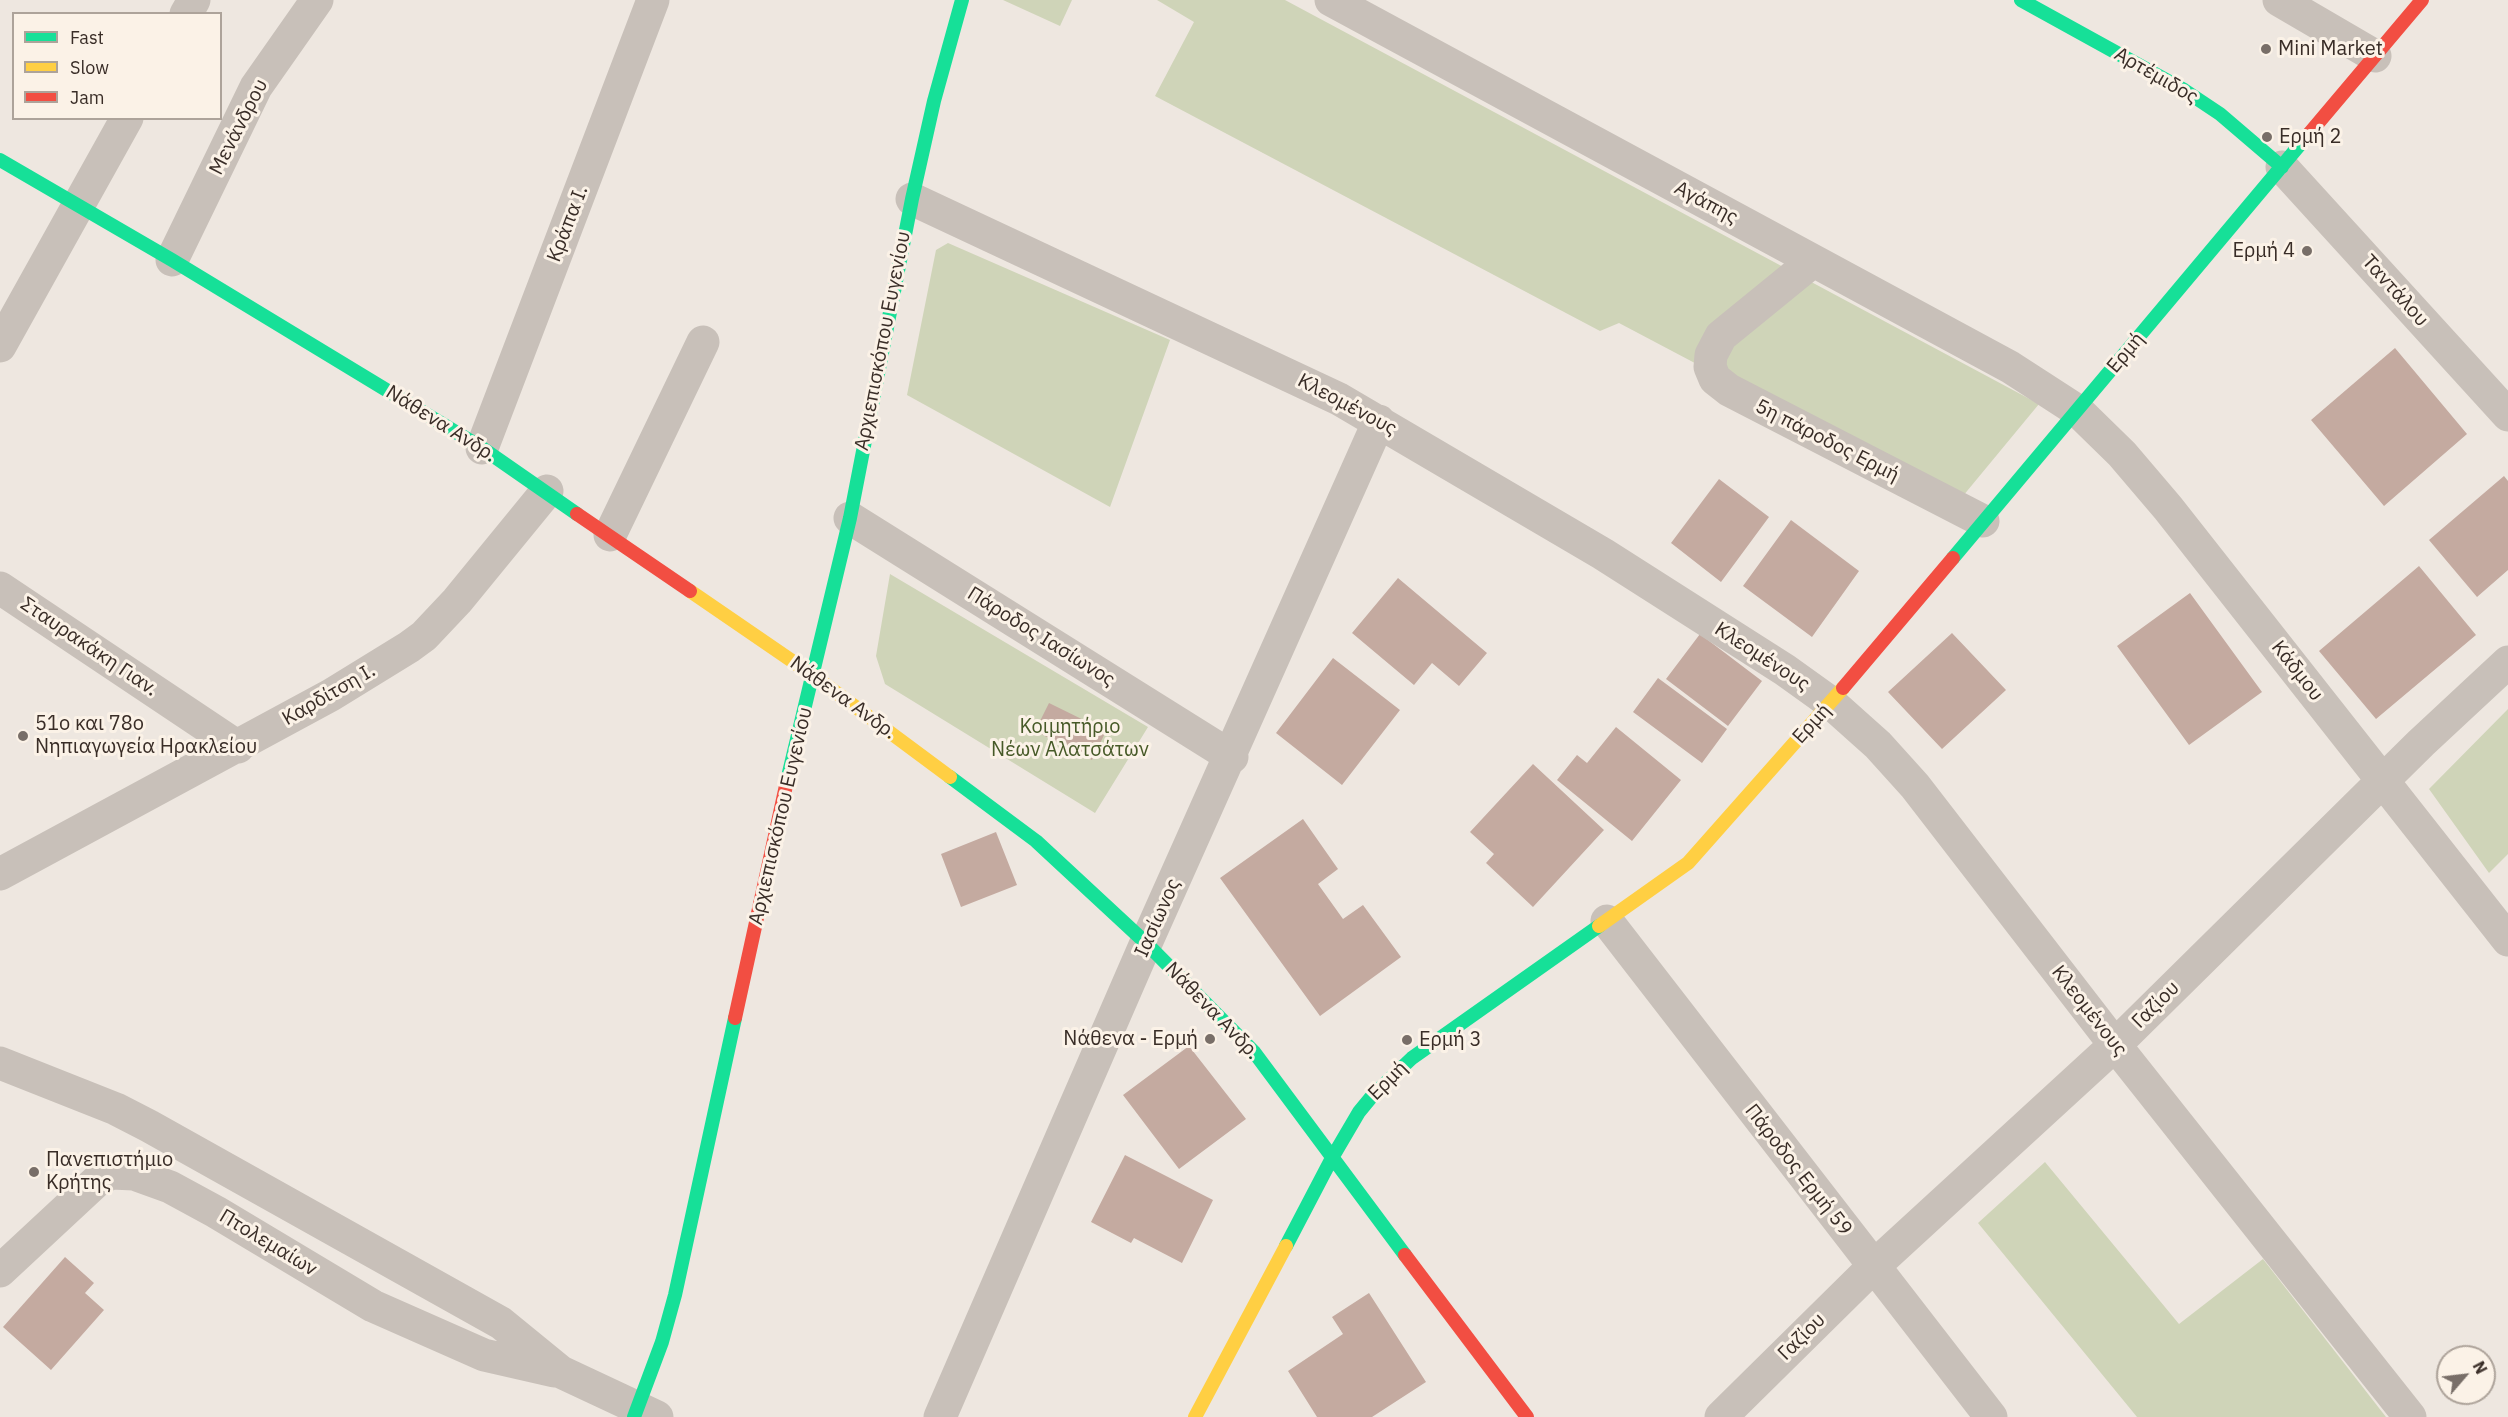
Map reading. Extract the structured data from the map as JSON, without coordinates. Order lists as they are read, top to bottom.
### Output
{
  "streets": {
    "street": [
      "Αρτέμιδος",
      "Μενάνδρου",
      "Αγάπης",
      "Κράπα Ι.",
      "Ταντάλου",
      "Αρχιεπισκόπου Ευγενίου",
      "Ερμή",
      "Κλεομένους",
      "Νάθενα Ανδρ.",
      "5η πάροδος Ερμή",
      "Πάροδος Ιασίωνος",
      "Σταυρακάκη Γιαν.",
      "Κάδμου",
      "Καρδίτση Ι.",
      "Ιασίωνος",
      "Γαζίου",
      "Πάροδος Ερμή 59",
      "Πτολεμαίων"
    ]
  },
  "crossings": [
    ["Αρτέμιδος", "Ταντάλου"],
    ["Αρτέμιδος", "Ερμή"],
    ["Μενάνδρου", "Νάθενα Ανδρ."],
    ["Αγάπης", "Ερμή"],
    ["Αγάπης", "5η πάροδος Ερμή"],
    ["Αγάπης", "Κάδμου"],
    ["Κράπα Ι.", "Νάθενα Ανδρ."],
    ["Ταντάλου", "Ερμή"],
    ["Αρχιεπισκόπου Ευγενίου", "Κλεομένους"],
    ["Αρχιεπισκόπου Ευγενίου", "Νάθενα Ανδρ."],
    ["Αρχιεπισκόπου Ευγενίου", "Πάροδος Ιασίωνος"],
    ["Αρχιεπισκόπου Ευγενίου", "Πτολεμαίων"],
    ["Ερμή", "Κλεομένους"],
    ["Ερμή", "Νάθενα Ανδρ."],
    ["Ερμή", "5η πάροδος Ερμή"],
    ["Ερμή", "Κάδμου"],
    ["Ερμή", "Πάροδος Ερμή 59"],
    ["Κλεομένους", "Ιασίωνος"],
    ["Κλεομένους", "Γαζίου"],
    ["Νάθενα Ανδρ.", "Καρδίτση Ι."],
    ["Νάθενα Ανδρ.", "Ιασίωνος"],
    ["Πάροδος Ιασίωνος", "Ιασίωνος"],
    ["Σταυρακάκη Γιαν.", "Καρδίτση Ι."],
    ["Κάδμου", "Γαζίου"],
    ["Γαζίου", "Πάροδος Ερμή 59"]
  ],
  "parks": ["Κοιμητήριο Νέων Αλατσάτων"],
  "places": [
    "Mini Market",
    "Ερμή 2",
    "Ερμή 4",
    "51ο και 78ο Νηπιαγωγεία Ηρακλείου",
    "Νάθενα - Ερμή",
    "Ερμή 3",
    "Πανεπιστήμιο Κρήτης"
  ],
  "legend": ["Fast", "Slow", "Jam"],
  "north": "top right"
}
